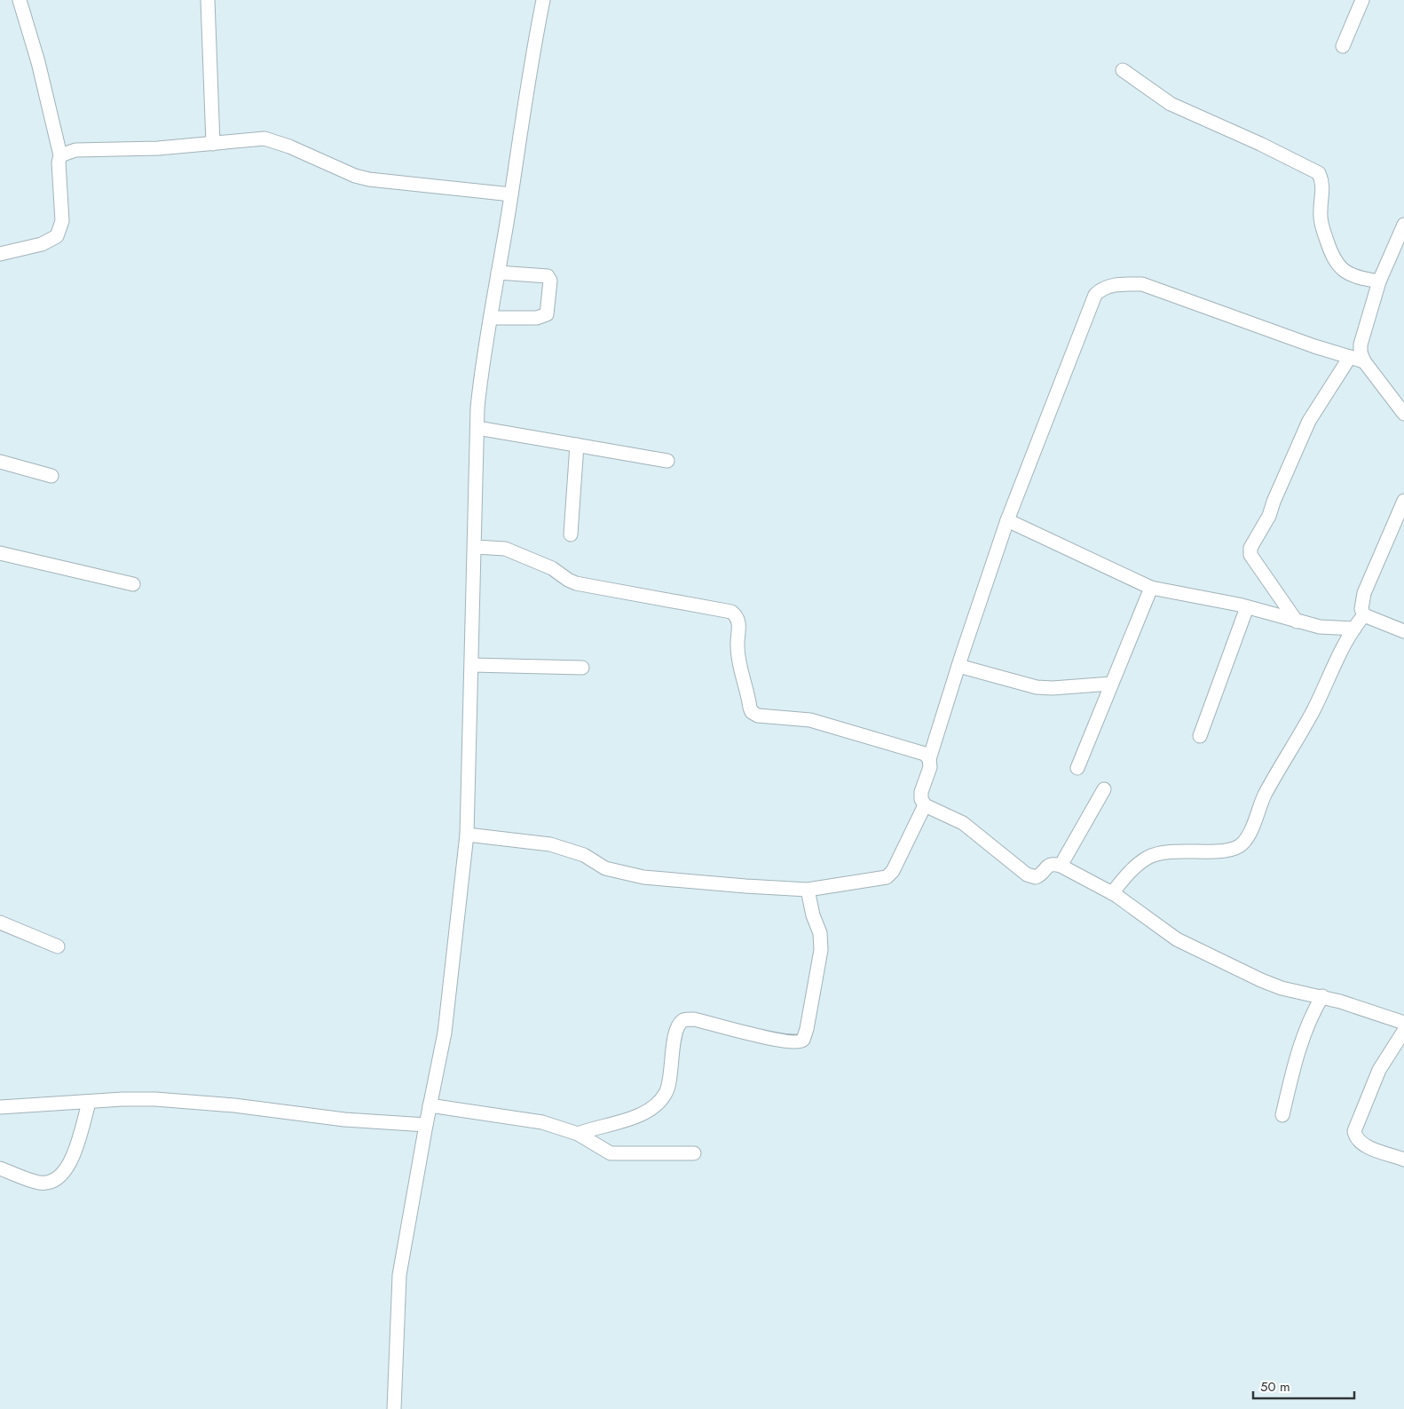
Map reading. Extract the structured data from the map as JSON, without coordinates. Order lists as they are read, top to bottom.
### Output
{
  "scale_bar": "50 m"
}
